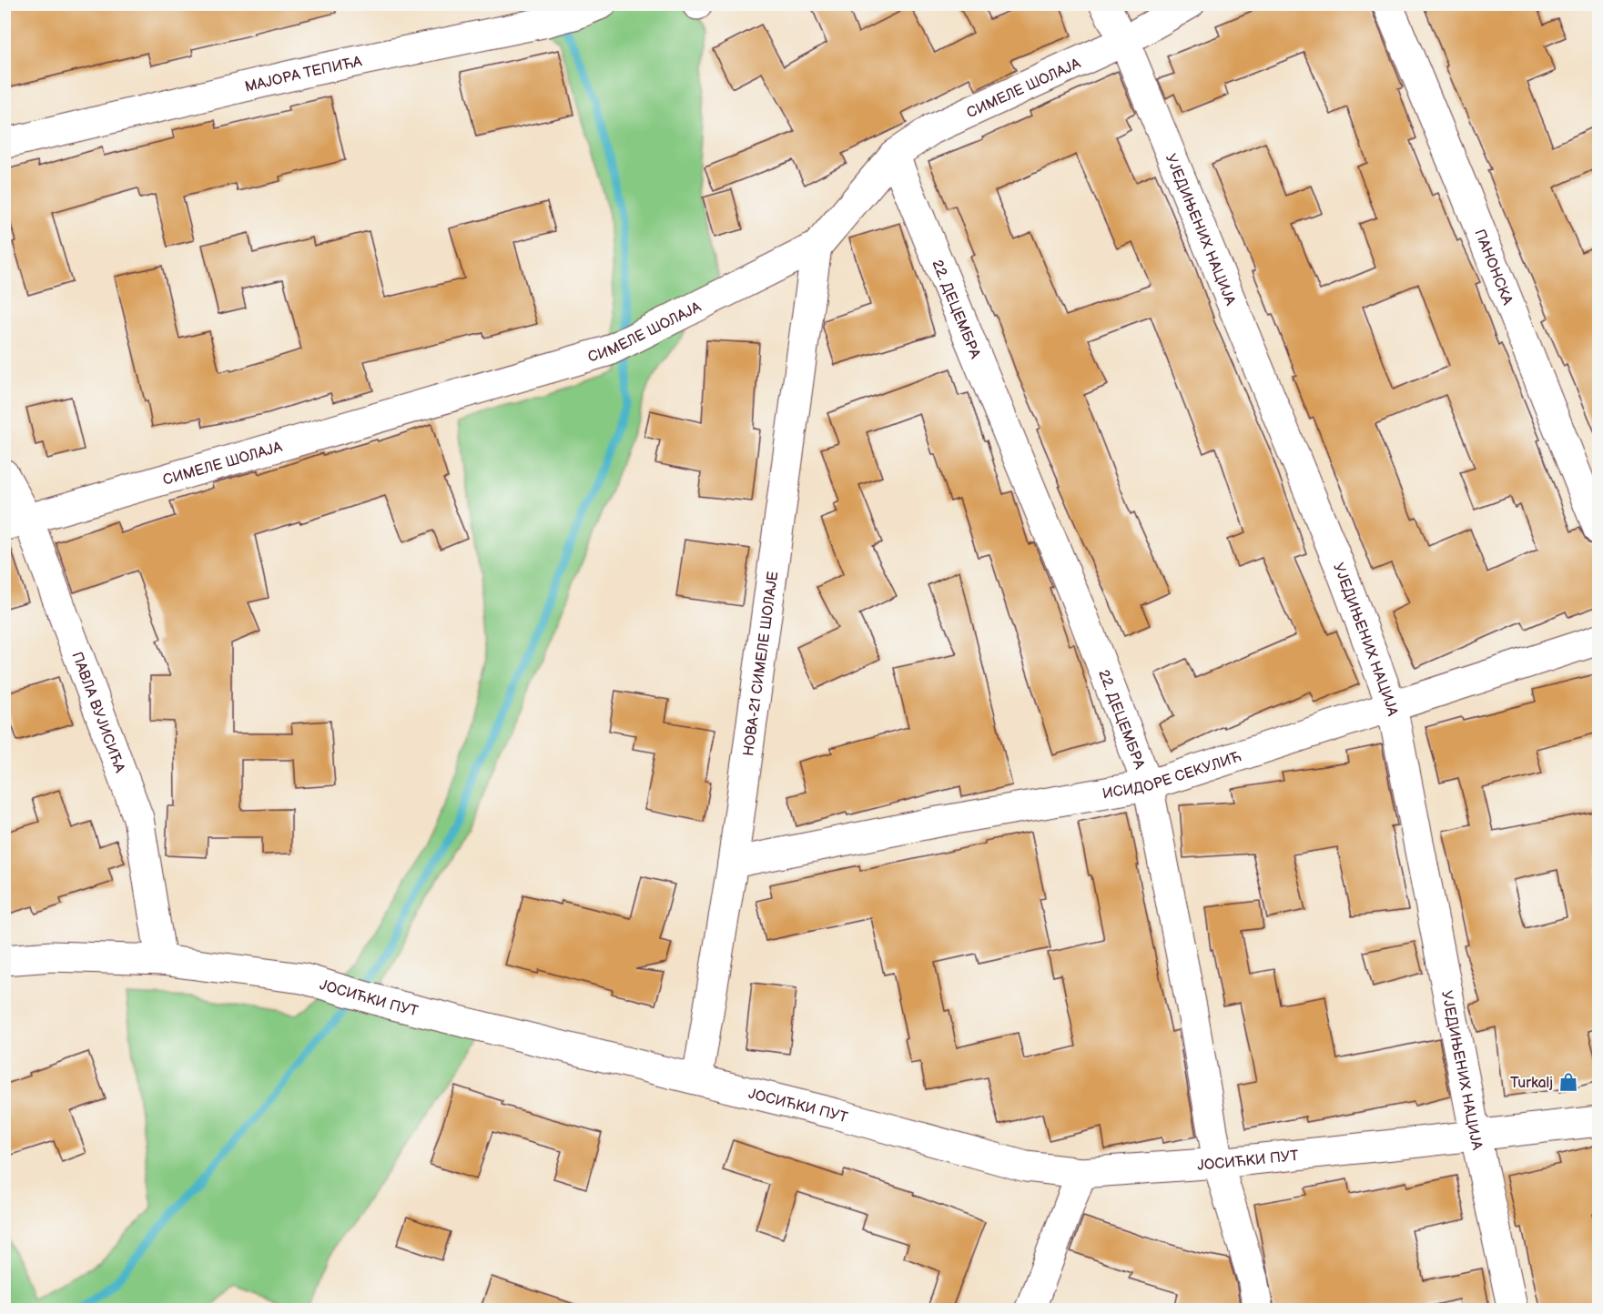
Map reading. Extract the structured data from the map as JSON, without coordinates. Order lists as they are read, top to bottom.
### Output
{
  "streets": {
    "street": [
      "МАЈОРА ТЕПИЋА",
      "СИМЕЛЕ ШОЛАЈА",
      "УЈЕДИЊЕНИХ НАЦИЈА",
      "ПАНОНСКА",
      "22. ДЕЦЕМБРА",
      "НОВА-21 СИМЕЛЕ ШОЛАЈЕ",
      "ПАВЛА ВУЈИСИЋА",
      "ИСИДОРЕ СЕКУЛИЋ",
      "ЈОСИЋКИ ПУТ"
    ]
  },
  "crossings": [
    ["СИМЕЛЕ ШОЛАЈА", "УЈЕДИЊЕНИХ НАЦИЈА"],
    ["СИМЕЛЕ ШОЛАЈА", "22. ДЕЦЕМБРА"],
    ["СИМЕЛЕ ШОЛАЈА", "НОВА-21 СИМЕЛЕ ШОЛАЈЕ"],
    ["СИМЕЛЕ ШОЛАЈА", "ПАВЛА ВУЈИСИЋА"],
    ["УЈЕДИЊЕНИХ НАЦИЈА", "ИСИДОРЕ СЕКУЛИЋ"],
    ["УЈЕДИЊЕНИХ НАЦИЈА", "ЈОСИЋКИ ПУТ"],
    ["22. ДЕЦЕМБРА", "ИСИДОРЕ СЕКУЛИЋ"],
    ["22. ДЕЦЕМБРА", "ЈОСИЋКИ ПУТ"],
    ["НОВА-21 СИМЕЛЕ ШОЛАЈЕ", "ИСИДОРЕ СЕКУЛИЋ"],
    ["НОВА-21 СИМЕЛЕ ШОЛАЈЕ", "ЈОСИЋКИ ПУТ"],
    ["ПАВЛА ВУЈИСИЋА", "ЈОСИЋКИ ПУТ"]
  ],
  "places": {
    "shop": ["Turkalj"]
  }
}
